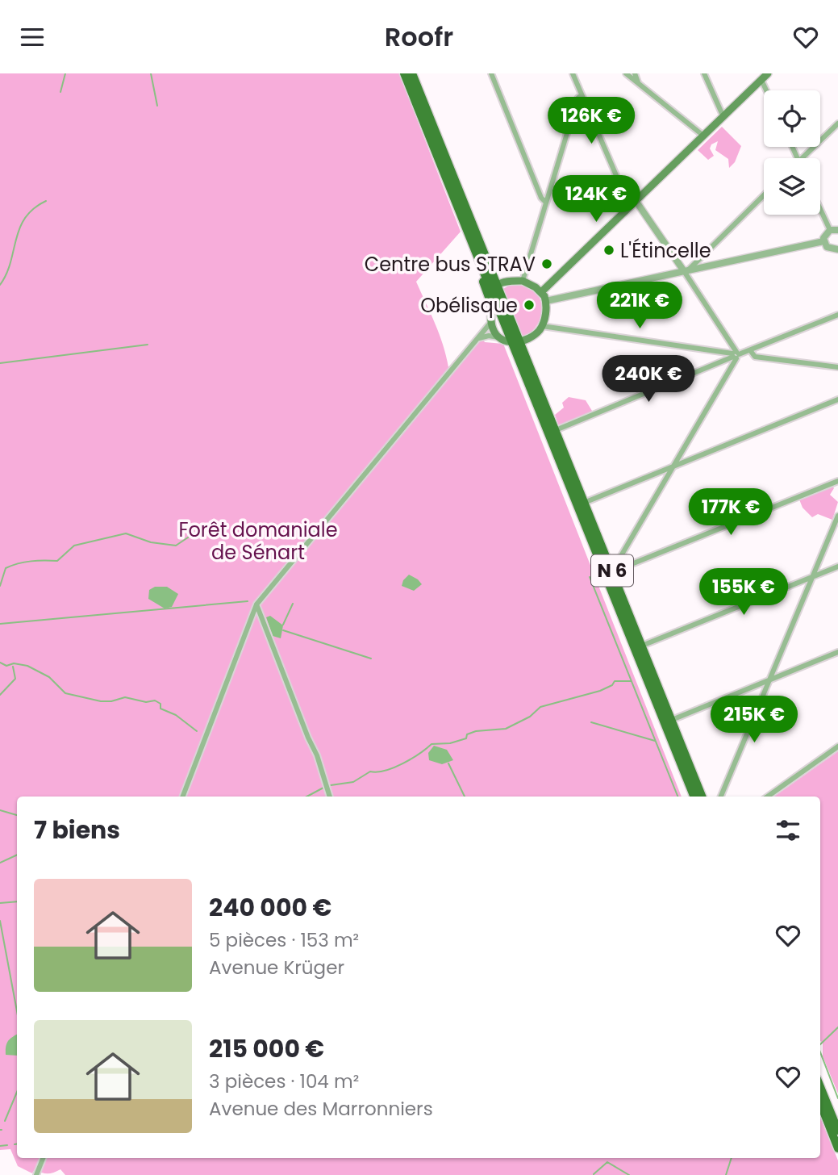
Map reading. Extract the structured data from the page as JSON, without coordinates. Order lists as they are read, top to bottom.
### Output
{
  "streets": {
    "main road": ["N 6"]
  },
  "parks": ["Forêt domaniale de Sénart"],
  "places": ["L'Étincelle", "Centre bus STRAV", "Obélisque"],
  "page": {
    "header": "Roofr",
    "price": [
      "126K €",
      "124K €",
      "221K €",
      "240K €",
      "177K €",
      "155K €",
      "215K €"
    ],
    "heading": "7 biens",
    "list": [
      {
        "name": "240 000 €",
        "note": "5 pièces · 153 m² · Avenue Krüger"
      },
      {
        "name": "215 000 €",
        "note": "3 pièces · 104 m² · Avenue des Marronniers"
      }
    ]
  }
}
